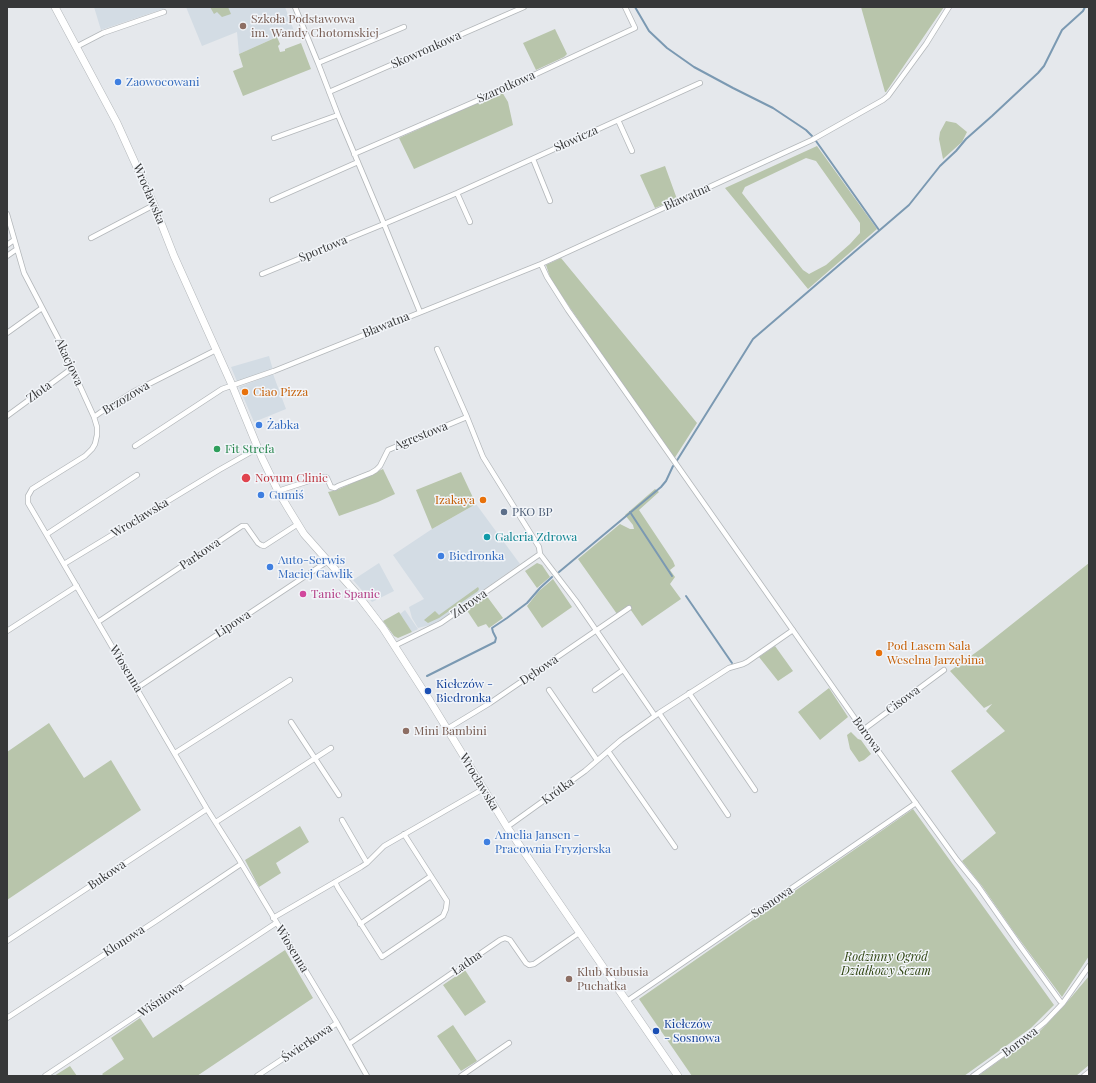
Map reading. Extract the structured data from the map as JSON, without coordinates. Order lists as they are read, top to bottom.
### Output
{
  "streets": {
    "street": [
      "Skowronkowa",
      "Szarotkowa",
      "Słowicza",
      "Wrocławska",
      "Bławatna",
      "Sportowa",
      "Akacjowa",
      "Złota",
      "Brzozowa",
      "Agrestowa",
      "Parkowa",
      "Zdrowa",
      "Lipowa",
      "Wiosenna",
      "Dębowa",
      "Cisowa",
      "Borowa",
      "Krótka",
      "Bukowa",
      "Sosnowa",
      "Klonowa",
      "Ładna",
      "Wiśniowa",
      "Świerkowa"
    ]
  },
  "crossings": [
    ["Słowicza", "Sportowa"],
    ["Wrocławska", "Bławatna"],
    ["Wrocławska", "Brzozowa"],
    ["Wrocławska", "Agrestowa"],
    ["Wrocławska", "Parkowa"],
    ["Wrocławska", "Zdrowa"],
    ["Wrocławska", "Lipowa"],
    ["Wrocławska", "Wiosenna"],
    ["Wrocławska", "Dębowa"],
    ["Wrocławska", "Krótka"],
    ["Wrocławska", "Sosnowa"],
    ["Wrocławska", "Ładna"],
    ["Bławatna", "Borowa"],
    ["Akacjowa", "Złota"],
    ["Akacjowa", "Brzozowa"],
    ["Brzozowa", "Wiosenna"],
    ["Parkowa", "Wiosenna"],
    ["Lipowa", "Wiosenna"],
    ["Wiosenna", "Bukowa"],
    ["Wiosenna", "Klonowa"],
    ["Wiosenna", "Ładna"],
    ["Wiosenna", "Wiśniowa"],
    ["Wiosenna", "Świerkowa"],
    ["Cisowa", "Borowa"],
    ["Borowa", "Krótka"],
    ["Borowa", "Sosnowa"]
  ],
  "parks": ["Rodzinny Ogród Działkowy Sezam"],
  "places": [
    "Szkoła Podstawowa im. Wandy Chotomskiej",
    "Zaowocowani",
    "Ciao Pizza",
    "Żabka",
    "Fit Strefa",
    "Novum Clinic",
    "Gumiś",
    "Izakaya",
    "PKO BP",
    "Galeria Zdrowa",
    "Biedronka",
    "Auto-Serwis Maciej Gawlik",
    "Tanie Spanie",
    "Pod Lasem Sala Weselna Jarzębina",
    "Kiełczów - Biedronka",
    "Mini Bambini",
    "Amelia Jansen - Pracownia Fryzjerska",
    "Klub Kubusia Puchatka",
    "Kiełczów - Sosnowa"
  ]
}
